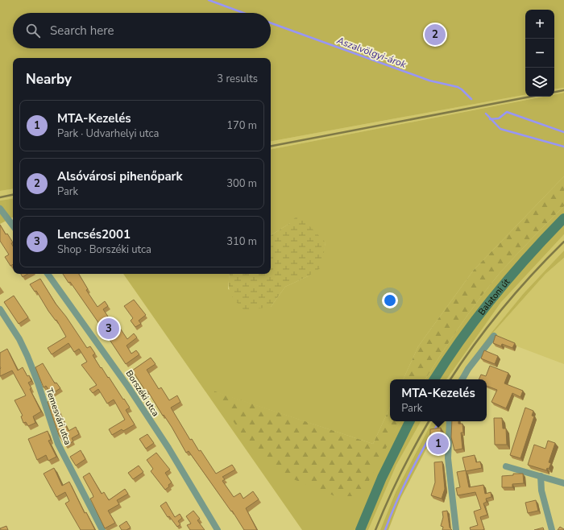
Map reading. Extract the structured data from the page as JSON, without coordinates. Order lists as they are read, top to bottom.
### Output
{
  "streets": {
    "main road": ["Balatoni út"],
    "street": ["Borszéki utca", "Temesvári utca"]
  },
  "water": ["Aszalvölgyi-árok"],
  "page": {
    "map_buttons": ["+", "−"],
    "search": "Search here",
    "pins": ["2", "3", "1"],
    "heading": ["Nearby", "3 results"],
    "list": [
      {
        "mark": "1",
        "name": "MTA-Kezelés",
        "note": "Park · Udvarhelyi utca",
        "value": "170 m"
      },
      {
        "mark": "2",
        "name": "Alsóvárosi pihenőpark",
        "note": "Park",
        "value": "300 m"
      },
      {
        "mark": "3",
        "name": "Lencsés2001",
        "note": "Shop · Borszéki utca",
        "value": "310 m"
      }
    ],
    "popup": ["MTA-Kezelés", "Park"]
  }
}
